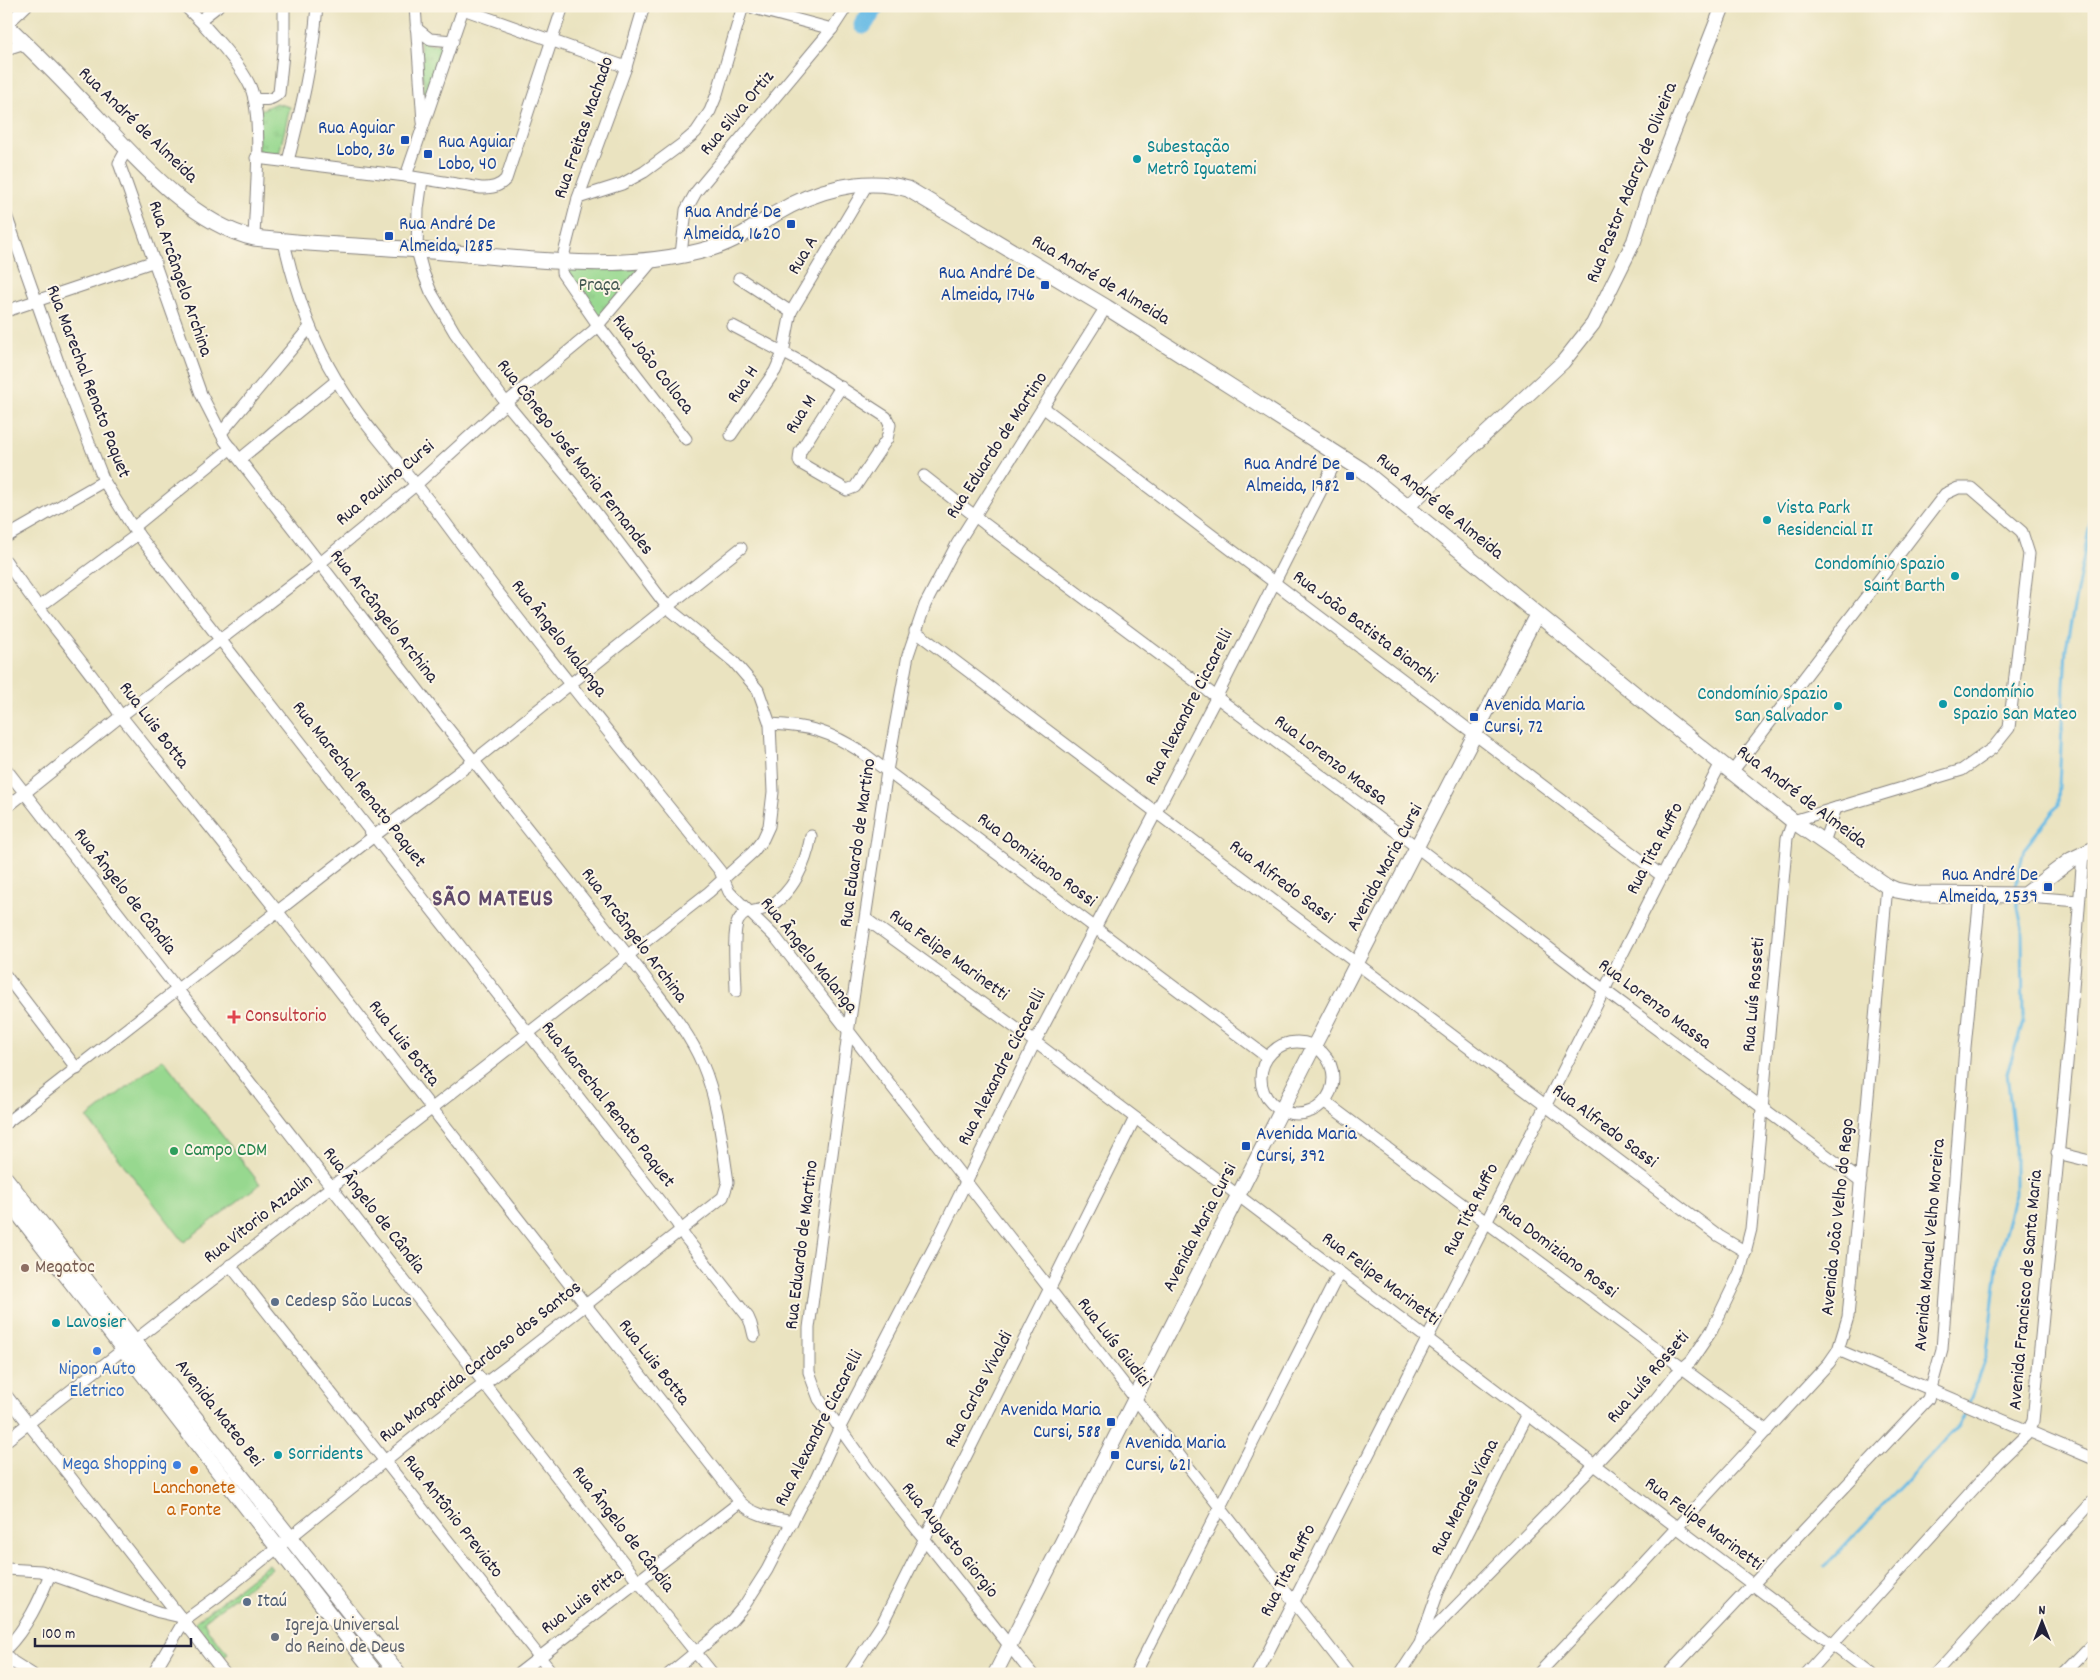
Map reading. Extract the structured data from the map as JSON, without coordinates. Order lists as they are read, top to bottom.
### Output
{
  "streets": {
    "main road": ["Rua André de Almeida", "Avenida Mateo Bei"],
    "street": [
      "Rua Silva Ortiz",
      "Rua Freitas Machado",
      "Rua Pastor Adarcy de Oliveira",
      "Rua A",
      "Rua Arcângelo Archina",
      "Rua João Colloca",
      "Rua Marechal Renato Paquet",
      "Rua H",
      "Rua M",
      "Rua Eduardo de Martino",
      "Rua Cônego José Maria Fernandes",
      "Rua Paulino Cursi",
      "Rua João Batista Bianchi",
      "Rua Ângelo Malanga",
      "Rua Alexandre Ciccarelli",
      "Rua Luis Botta",
      "Rua Lorenzo Massa",
      "Rua Tita Ruffo",
      "Rua Domiziano Rossi",
      "Avenida Maria Cursi",
      "Rua Alfredo Sassi",
      "Rua Ângelo de Cândia",
      "Rua Felipe Marinetti",
      "Rua Luís Rosseti",
      "Avenida João Velho do Rego",
      "Rua Vitorio Azzalin",
      "Avenida Manuel Velho Moreira",
      "Avenida Francisco de Santa Maria",
      "Rua Luís Giudici",
      "Rua Margarida Cardoso dos Santos",
      "Rua Carlos Vivaldi",
      "Rua Mendes Viana",
      "Rua Antônio Previato",
      "Rua Augusto Giorgio",
      "Rua Luis Pitta"
    ]
  },
  "crossings": [
    ["Rua Silva Ortiz", "Rua André de Almeida"],
    ["Rua André de Almeida", "Rua Freitas Machado"],
    ["Rua André de Almeida", "Rua Pastor Adarcy de Oliveira"],
    ["Rua André de Almeida", "Rua A"],
    ["Rua André de Almeida", "Rua Arcângelo Archina"],
    ["Rua André de Almeida", "Rua João Colloca"],
    ["Rua André de Almeida", "Rua Eduardo de Martino"],
    ["Rua André de Almeida", "Rua Cônego José Maria Fernandes"],
    ["Rua André de Almeida", "Rua Paulino Cursi"],
    ["Rua André de Almeida", "Rua Ângelo Malanga"],
    ["Rua André de Almeida", "Rua Alexandre Ciccarelli"],
    ["Rua André de Almeida", "Rua Tita Ruffo"],
    ["Rua André de Almeida", "Avenida Maria Cursi"],
    ["Rua André de Almeida", "Rua Luís Rosseti"],
    ["Rua André de Almeida", "Avenida João Velho do Rego"],
    ["Rua André de Almeida", "Avenida Manuel Velho Moreira"],
    ["Rua Freitas Machado", "Rua João Colloca"],
    ["Rua A", "Rua H"],
    ["Rua Arcângelo Archina", "Rua Paulino Cursi"],
    ["Rua Arcângelo Archina", "Rua Vitorio Azzalin"],
    ["Rua Arcângelo Archina", "Rua Margarida Cardoso dos Santos"],
    ["Rua João Colloca", "Rua Paulino Cursi"],
    ["Rua Marechal Renato Paquet", "Rua Paulino Cursi"],
    ["Rua Marechal Renato Paquet", "Rua Vitorio Azzalin"],
    ["Rua Marechal Renato Paquet", "Rua Margarida Cardoso dos Santos"],
    ["Rua Eduardo de Martino", "Rua João Batista Bianchi"],
    ["Rua Eduardo de Martino", "Rua Ângelo Malanga"],
    ["Rua Eduardo de Martino", "Rua Alexandre Ciccarelli"],
    ["Rua Eduardo de Martino", "Rua Lorenzo Massa"],
    ["Rua Eduardo de Martino", "Rua Domiziano Rossi"],
    ["Rua Eduardo de Martino", "Rua Alfredo Sassi"],
    ["Rua Eduardo de Martino", "Rua Felipe Marinetti"],
    ["Rua Eduardo de Martino", "Rua Luís Giudici"],
    ["Rua Eduardo de Martino", "Rua Augusto Giorgio"],
    ["Rua Cônego José Maria Fernandes", "Rua Paulino Cursi"],
    ["Rua Cônego José Maria Fernandes", "Rua Ângelo Malanga"],
    ["Rua Cônego José Maria Fernandes", "Rua Domiziano Rossi"],
    ["Rua Cônego José Maria Fernandes", "Rua Vitorio Azzalin"],
    ["Rua Paulino Cursi", "Rua Ângelo Malanga"],
    ["Rua Paulino Cursi", "Rua Luis Botta"],
    ["Rua Paulino Cursi", "Rua Ângelo de Cândia"],
    ["Rua João Batista Bianchi", "Rua Alexandre Ciccarelli"],
    ["Rua João Batista Bianchi", "Rua Tita Ruffo"],
    ["Rua João Batista Bianchi", "Avenida Maria Cursi"],
    ["Rua Ângelo Malanga", "Rua Vitorio Azzalin"],
    ["Rua Ângelo Malanga", "Rua Luís Giudici"],
    ["Rua Alexandre Ciccarelli", "Rua Luis Botta"],
    ["Rua Alexandre Ciccarelli", "Rua Lorenzo Massa"],
    ["Rua Alexandre Ciccarelli", "Rua Domiziano Rossi"],
    ["Rua Alexandre Ciccarelli", "Rua Alfredo Sassi"],
    ["Rua Alexandre Ciccarelli", "Rua Ângelo de Cândia"],
    ["Rua Alexandre Ciccarelli", "Rua Felipe Marinetti"],
    ["Rua Alexandre Ciccarelli", "Rua Luís Giudici"],
    ["Rua Alexandre Ciccarelli", "Rua Augusto Giorgio"],
    ["Rua Luis Botta", "Rua Vitorio Azzalin"],
    ["Rua Luis Botta", "Rua Margarida Cardoso dos Santos"],
    ["Rua Luis Botta", "Rua Luis Pitta"],
    ["Rua Lorenzo Massa", "Rua Tita Ruffo"],
    ["Rua Lorenzo Massa", "Avenida Maria Cursi"],
    ["Rua Lorenzo Massa", "Rua Luís Rosseti"],
    ["Rua Lorenzo Massa", "Avenida João Velho do Rego"],
    ["Rua Tita Ruffo", "Rua Domiziano Rossi"],
    ["Rua Tita Ruffo", "Rua Alfredo Sassi"],
    ["Rua Tita Ruffo", "Rua Felipe Marinetti"],
    ["Rua Tita Ruffo", "Rua Luís Giudici"],
    ["Rua Domiziano Rossi", "Rua Luís Rosseti"],
    ["Rua Domiziano Rossi", "Avenida João Velho do Rego"],
    ["Avenida Maria Cursi", "Rua Alfredo Sassi"],
    ["Avenida Maria Cursi", "Rua Felipe Marinetti"],
    ["Avenida Maria Cursi", "Rua Luís Giudici"],
    ["Avenida Maria Cursi", "Rua Augusto Giorgio"],
    ["Rua Alfredo Sassi", "Rua Luís Rosseti"],
    ["Rua Ângelo de Cândia", "Rua Vitorio Azzalin"],
    ["Rua Ângelo de Cândia", "Rua Margarida Cardoso dos Santos"],
    ["Rua Ângelo de Cândia", "Rua Luis Pitta"],
    ["Rua Felipe Marinetti", "Rua Luís Rosseti"],
    ["Rua Felipe Marinetti", "Avenida João Velho do Rego"],
    ["Rua Felipe Marinetti", "Avenida Manuel Velho Moreira"],
    ["Rua Felipe Marinetti", "Avenida Francisco de Santa Maria"],
    ["Rua Felipe Marinetti", "Rua Carlos Vivaldi"],
    ["Rua Felipe Marinetti", "Rua Mendes Viana"],
    ["Rua Luís Rosseti", "Rua Mendes Viana"],
    ["Rua Vitorio Azzalin", "Avenida Mateo Bei"],
    ["Rua Vitorio Azzalin", "Rua Antônio Previato"],
    ["Rua Luís Giudici", "Rua Carlos Vivaldi"],
    ["Rua Margarida Cardoso dos Santos", "Avenida Mateo Bei"],
    ["Rua Margarida Cardoso dos Santos", "Rua Antônio Previato"],
    ["Rua Carlos Vivaldi", "Rua Augusto Giorgio"],
    ["Rua Antônio Previato", "Rua Luis Pitta"]
  ],
  "districts": ["SÃO MATEUS"],
  "parks": ["Praça"],
  "places": {
    "transit": [
      "Rua Aguiar Lobo, 36",
      "Rua Aguiar Lobo, 40",
      "Rua André De Almeida, 1620",
      "Rua André De Almeida, 1285",
      "Rua André De Almeida, 1746",
      "Rua André De Almeida, 1982",
      "Avenida Maria Cursi, 72",
      "Rua André De Almeida, 2539",
      "Avenida Maria Cursi, 392",
      "Avenida Maria Cursi, 588",
      "Avenida Maria Cursi, 621"
    ],
    "other": [
      "Subestação Metrô Iguatemi",
      "Vista Park Residencial II",
      "Condomínio Spazio Saint Barth",
      "Condomínio Spazio San Mateo",
      "Condomínio Spazio San Salvador",
      "Campo CDM",
      "Megatoc",
      "Cedesp São Lucas",
      "Lavosier",
      "Nipon Auto Eletrico",
      "Sorridents",
      "Mega Shopping",
      "Lanchonete a Fonte",
      "Itaú",
      "Igreja Universal do Reino de Deus"
    ],
    "health": ["Consultorio"]
  },
  "scale_bar": "100 m",
  "north": "top"
}
